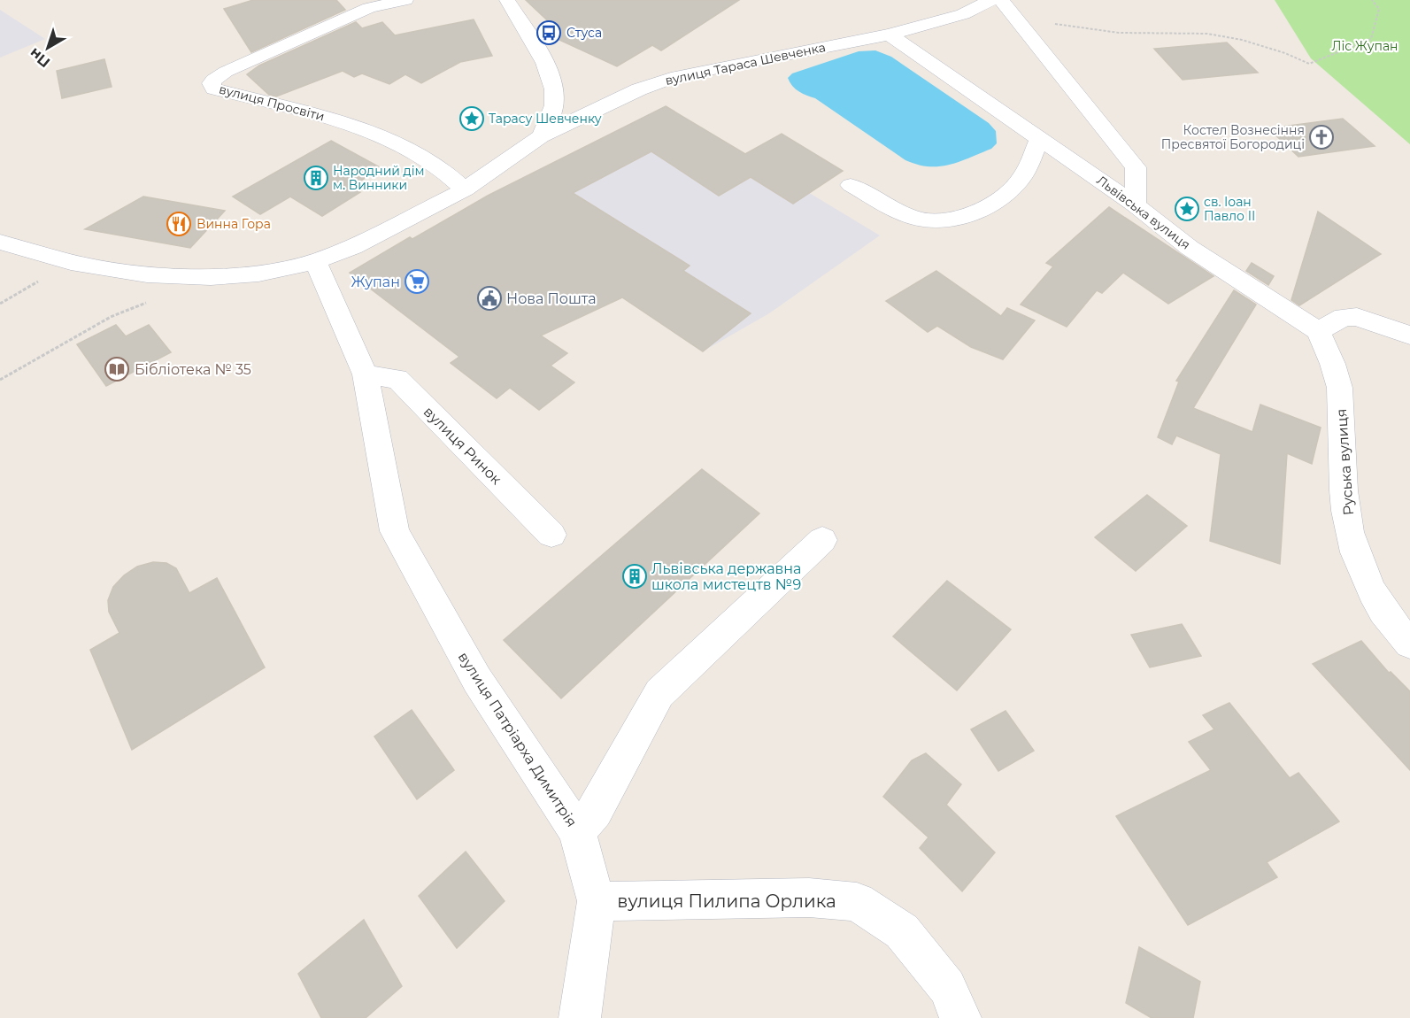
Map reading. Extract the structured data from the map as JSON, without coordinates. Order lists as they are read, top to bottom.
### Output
{
  "streets": {
    "street": [
      "вулиця Тараса Шевченка",
      "вулиця Просвіти",
      "Львівська вулиця",
      "вулиця Ринок",
      "Руська вулиця",
      "вулиця Патріарха Димитрія",
      "вулиця Пилипа Орлика"
    ]
  },
  "crossings": [
    ["вулиця Тараса Шевченка", "вулиця Просвіти"],
    ["вулиця Тараса Шевченка", "Львівська вулиця"],
    ["вулиця Тараса Шевченка", "вулиця Патріарха Димитрія"],
    ["Львівська вулиця", "Руська вулиця"],
    ["вулиця Ринок", "вулиця Патріарха Димитрія"],
    ["вулиця Патріарха Димитрія", "вулиця Пилипа Орлика"]
  ],
  "parks": ["Ліс Жупан"],
  "places": {
    "bus stop": ["Стуса"],
    "place": ["Тарасу Шевченку", "св. Іоан Павло ІІ"],
    "church": ["Костел Вознесіння Пресвятої Богородиці"],
    "building": ["Народний дім м. Винники", "Львівська державна школа мистецтв №9"],
    "restaurant": ["Винна Гора"],
    "supermarket": ["Жупан"],
    "public building": ["Нова Пошта"],
    "library": ["Бібліотека № 35"]
  },
  "north": "bottom left"
}
